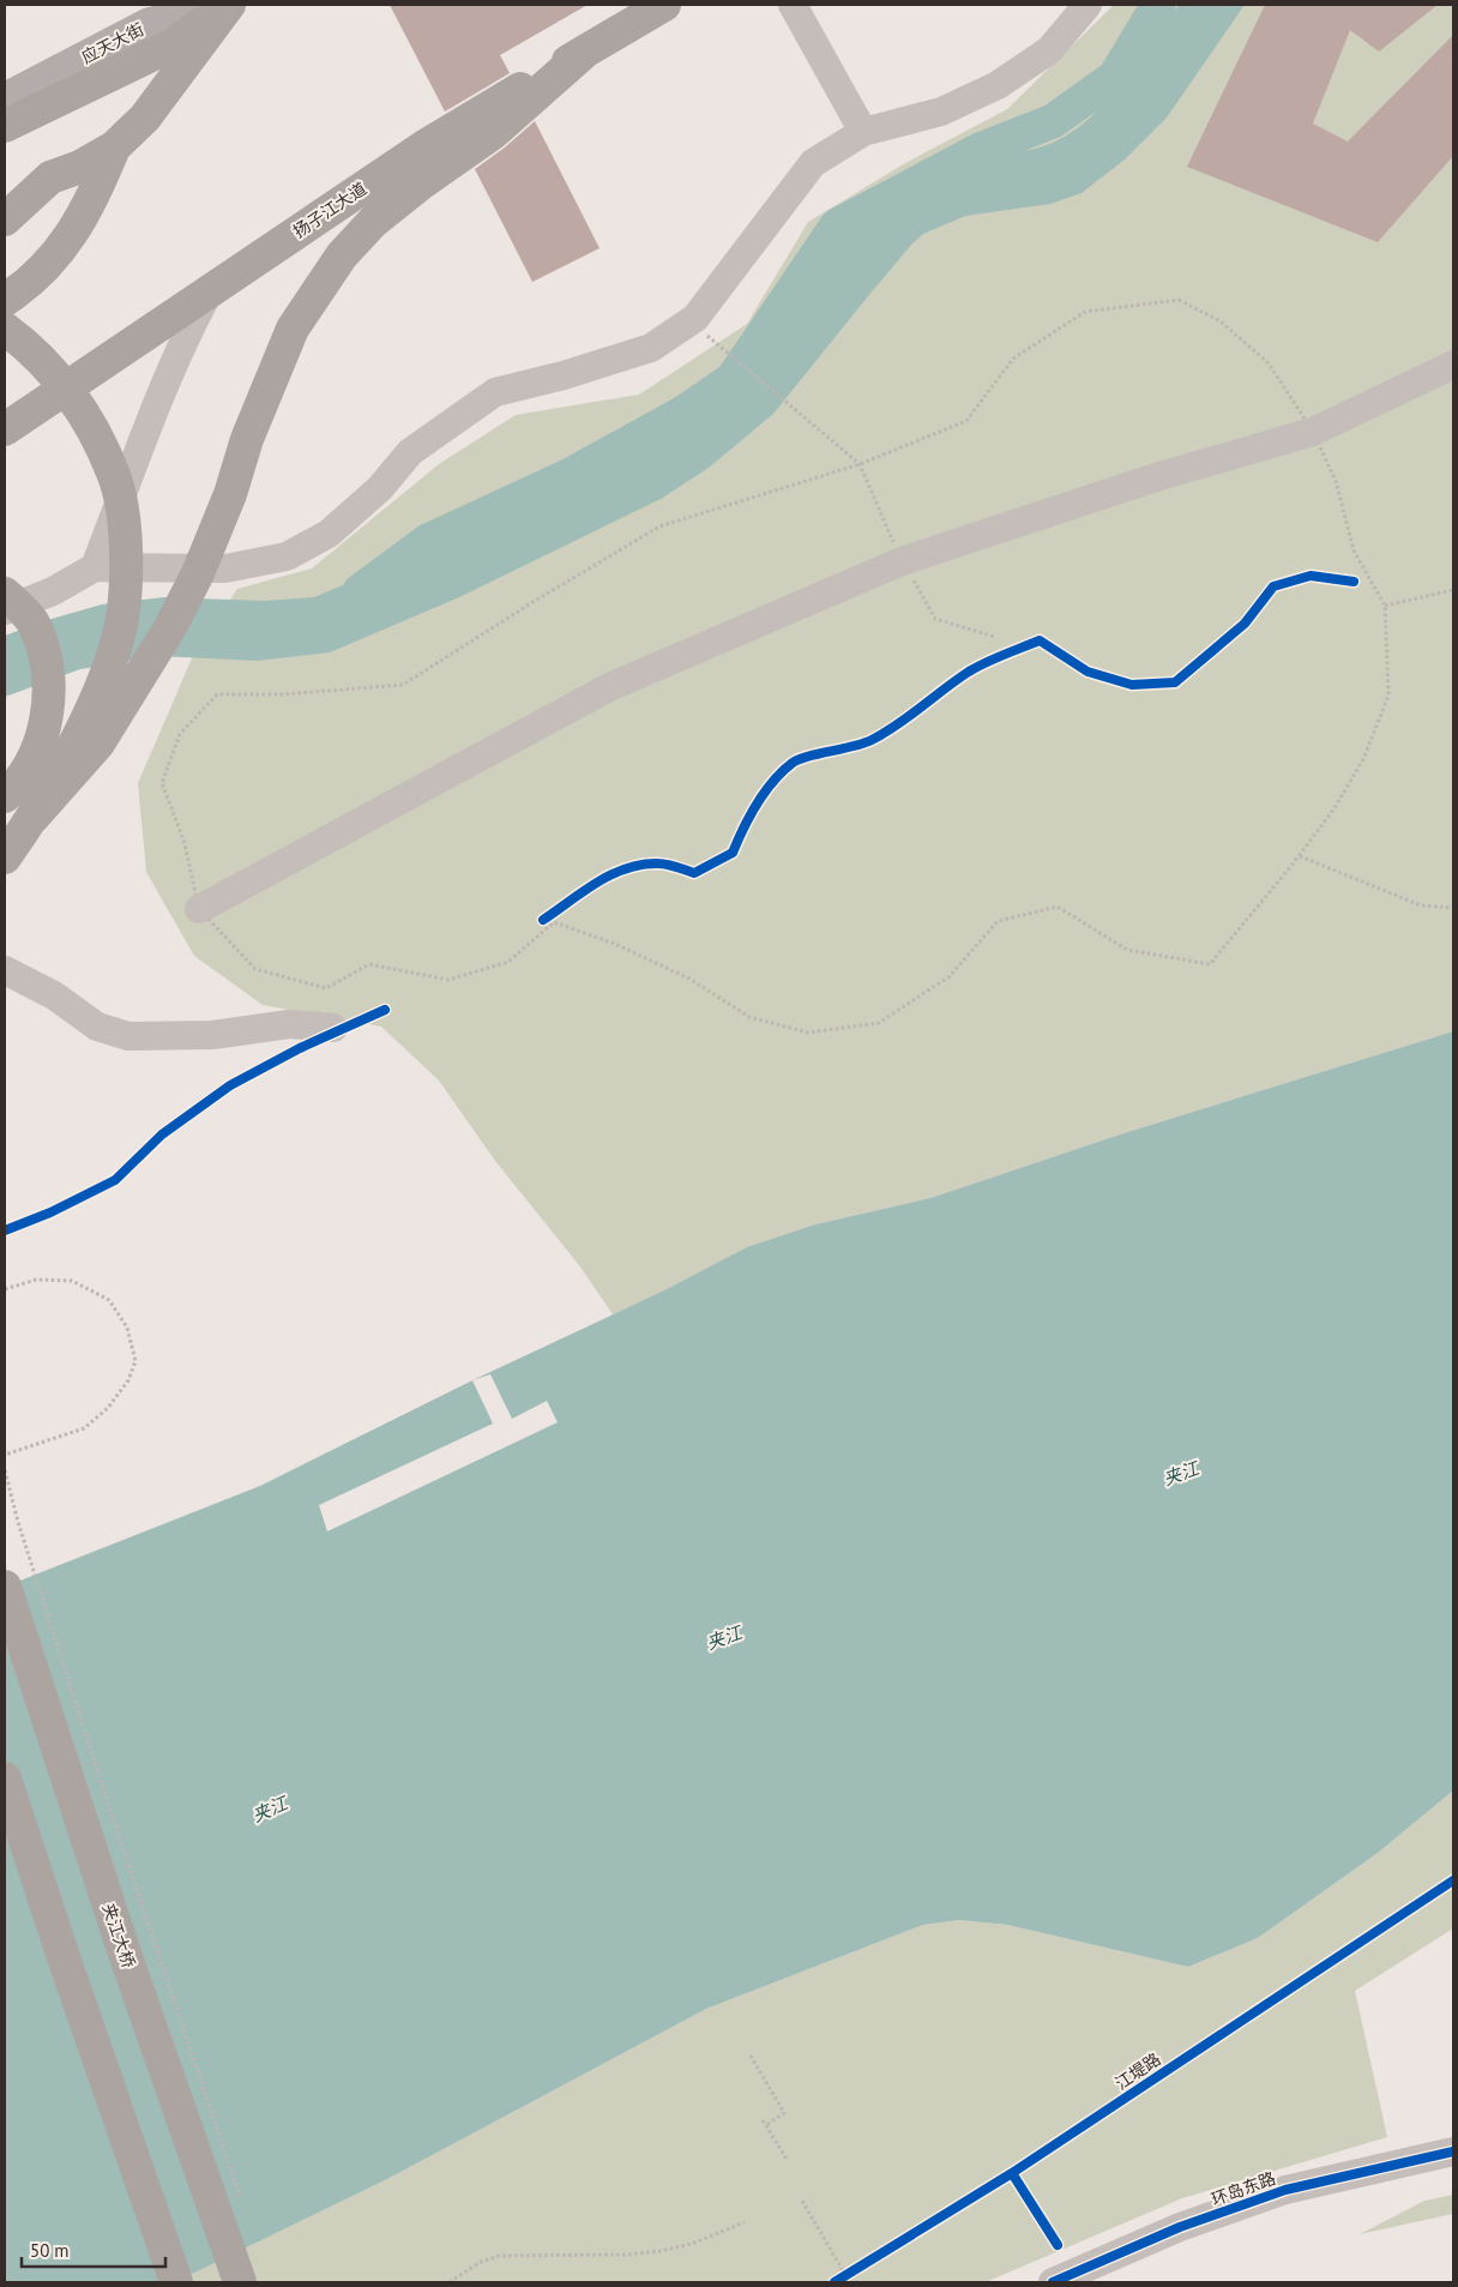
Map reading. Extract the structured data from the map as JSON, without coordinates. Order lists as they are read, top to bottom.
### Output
{
  "streets": {
    "highway": ["扬子江大道", "夹江大桥"],
    "main road": ["应天大街"],
    "street": ["环岛东路"],
    "cycle path": ["江堤路"]
  },
  "water": ["夹江"],
  "scale_bar": "50 m"
}
